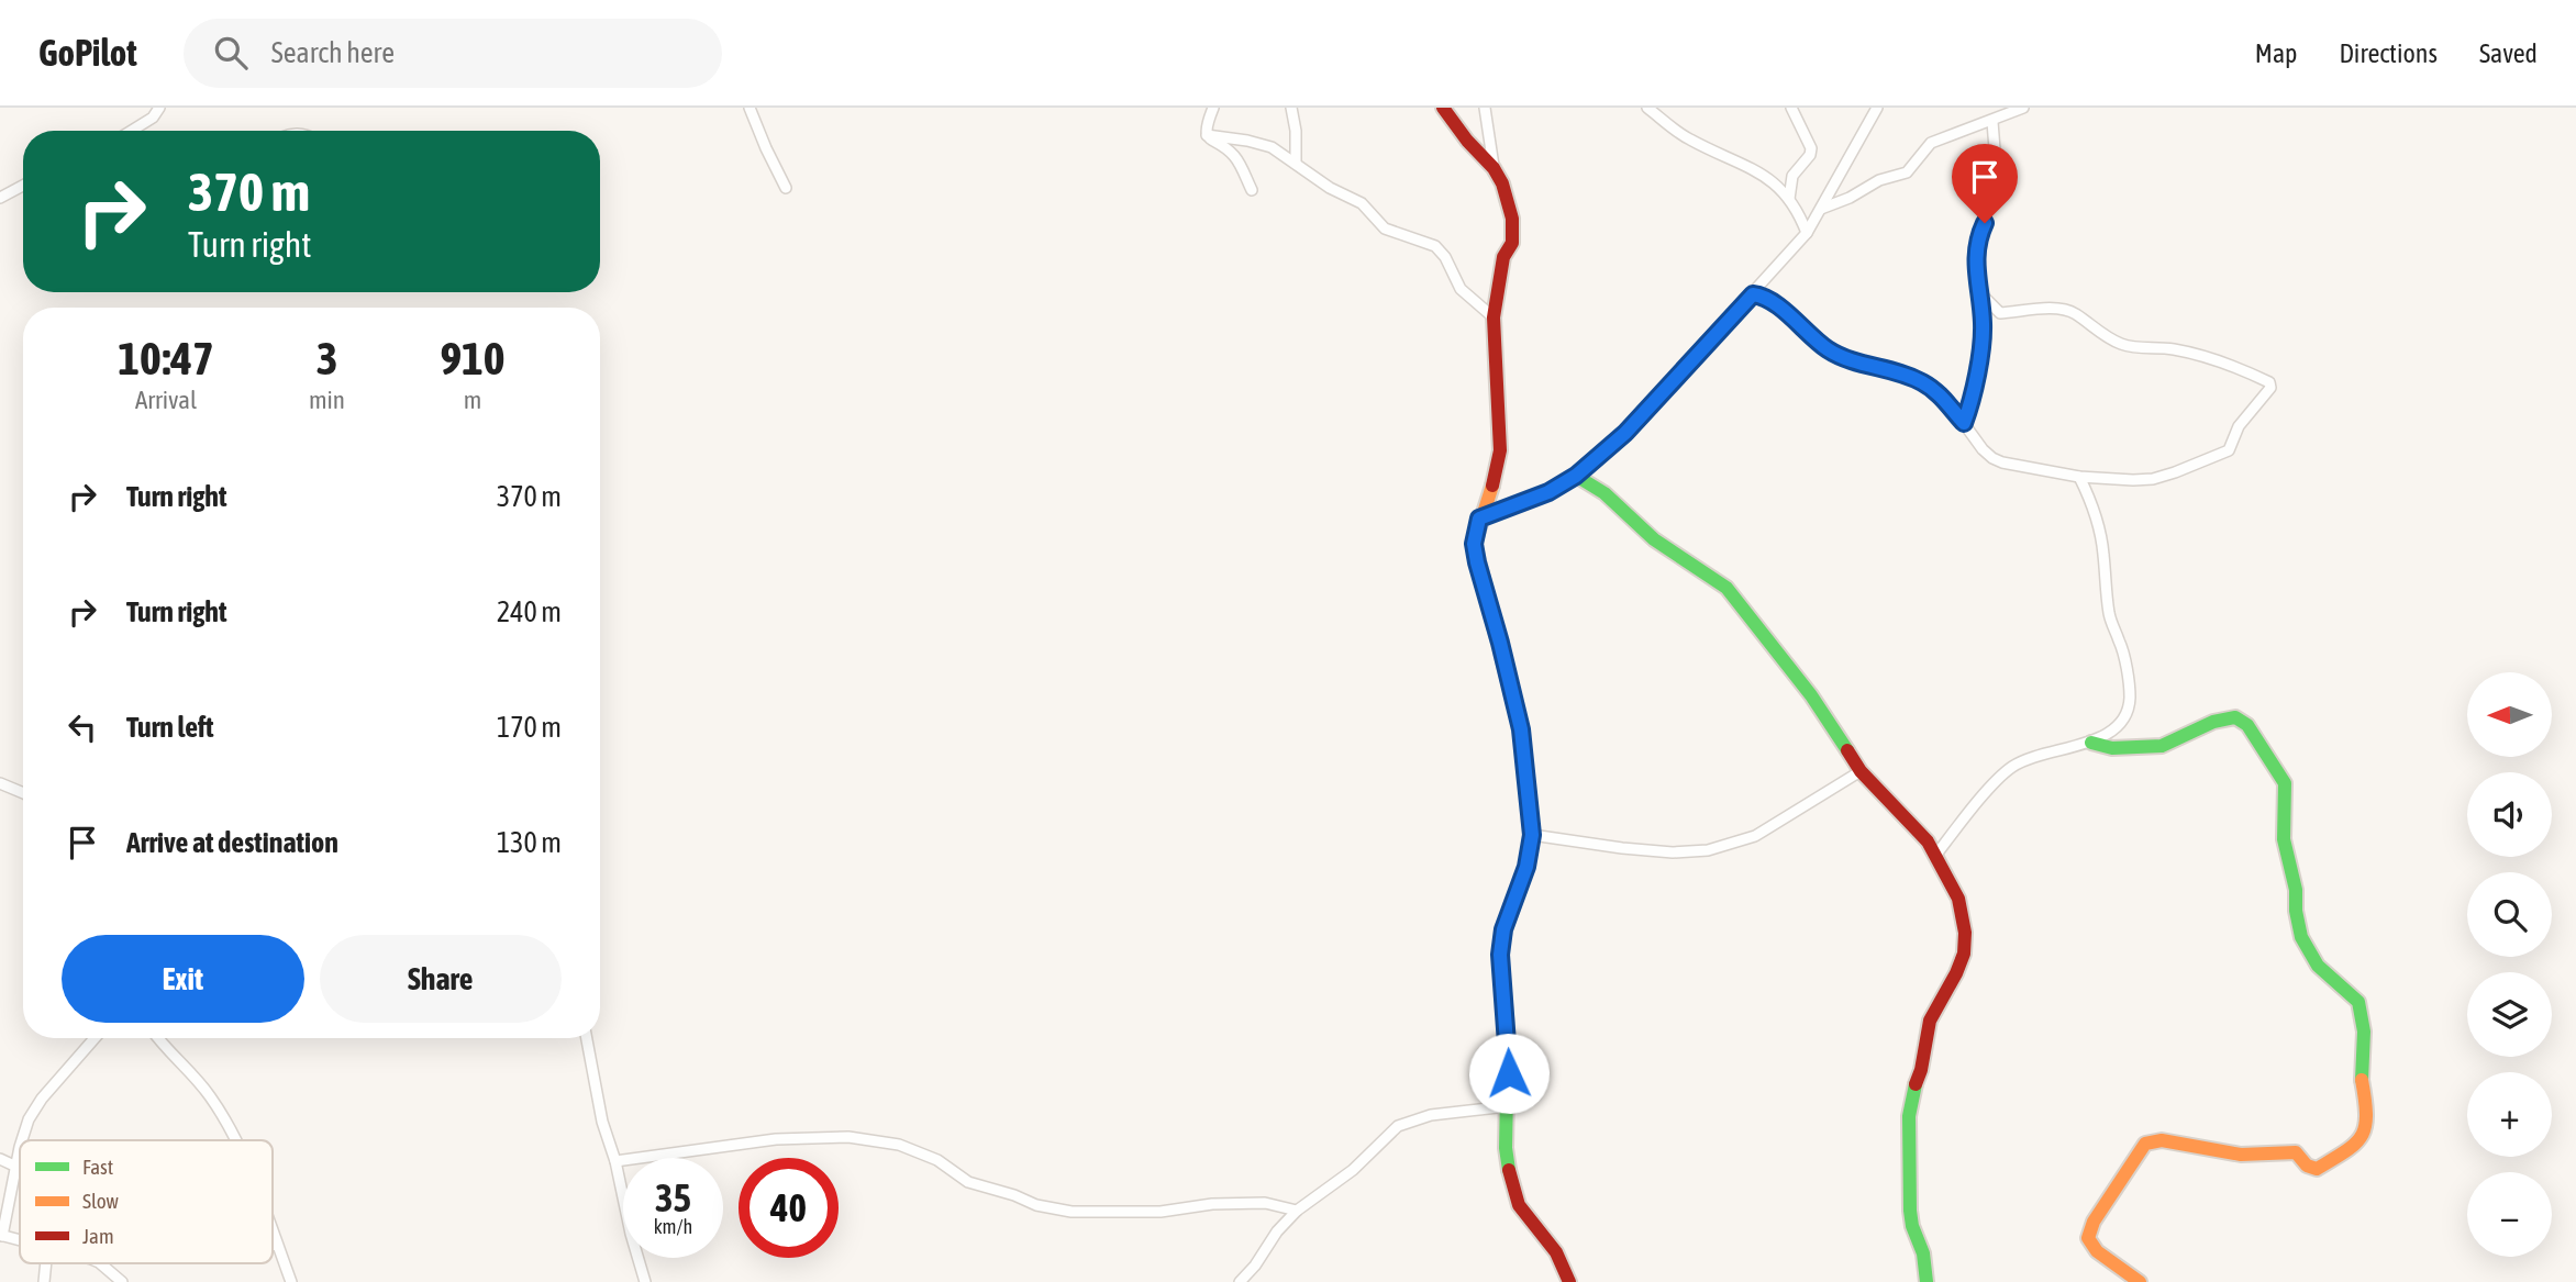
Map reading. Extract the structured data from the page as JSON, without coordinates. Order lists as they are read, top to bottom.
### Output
{
  "legend": ["Fast", "Slow", "Jam"],
  "north": "left",
  "page": {
    "header": "GoPilot",
    "search": "Search here",
    "nav": ["Map", "Directions", "Saved"],
    "turn": ["370 m", "Turn right"],
    "eta": [
      "10:47",
      "Arrival",
      "3",
      "min",
      "910",
      "m"
    ],
    "list": [
      {
        "name": "Turn right",
        "value": "370 m"
      },
      {
        "name": "Turn right",
        "value": "240 m"
      },
      {
        "name": "Turn left",
        "value": "170 m"
      },
      {
        "name": "Arrive at destination",
        "value": "130 m"
      }
    ],
    "map_buttons": ["+", "−"],
    "buttons": ["Exit", "Share"],
    "speed": "35 km/h",
    "limit": "40"
  }
}
